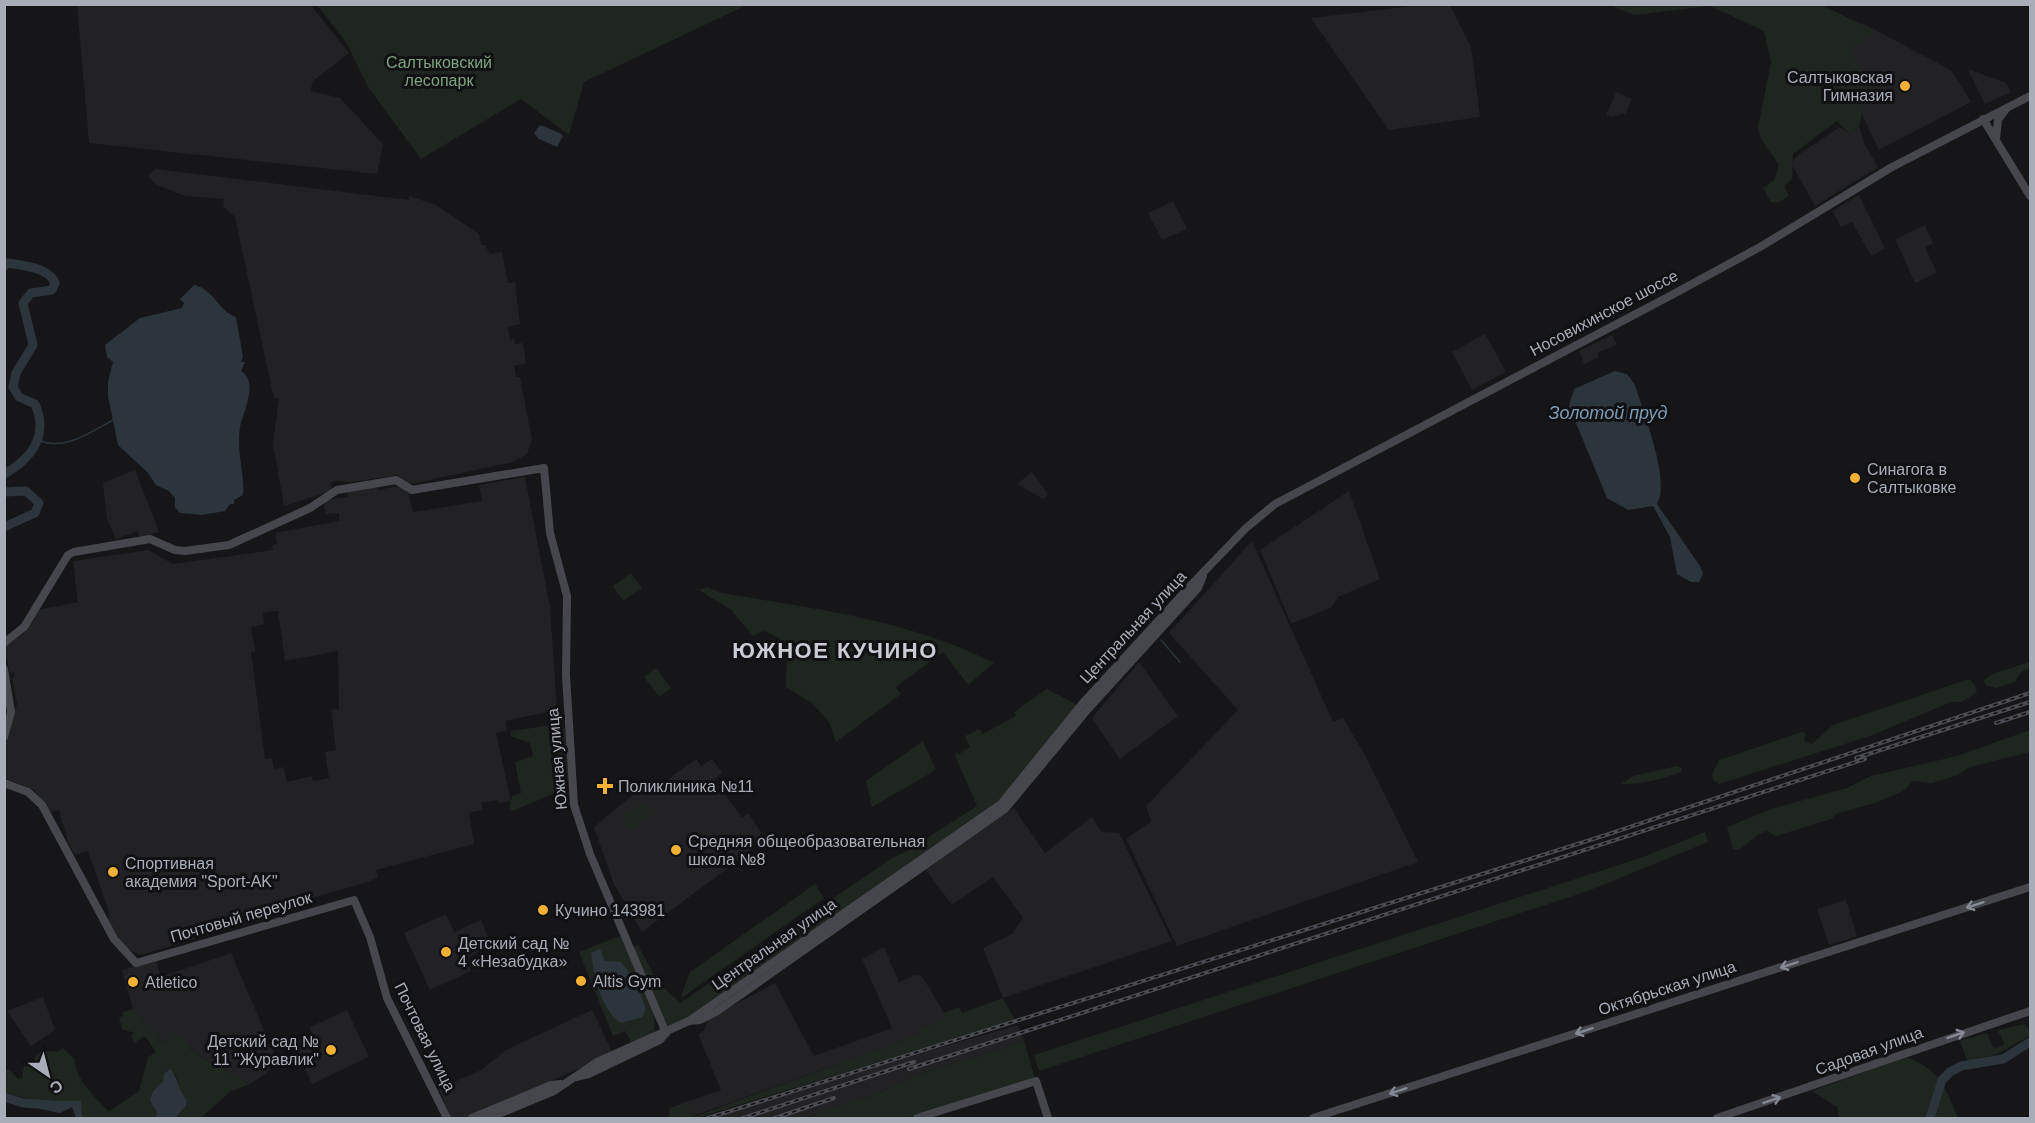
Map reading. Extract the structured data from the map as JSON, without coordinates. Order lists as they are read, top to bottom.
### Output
{
  "streets": {
    "street": [
      "Носовихинское шоссе",
      "Центральная улица",
      "Южная улица",
      "Почтовый переулок",
      "Октябрьская улица",
      "Почтовая улица",
      "Садовая улица"
    ]
  },
  "crossings": [
    ["Носовихинское шоссе", "Центральная улица"],
    ["Центральная улица", "Южная улица"],
    ["Почтовый переулок", "Почтовая улица"]
  ],
  "one_way": ["Октябрьская улица", "Садовая улица"],
  "districts": ["ЮЖНОЕ КУЧИНО"],
  "water": ["Золотой пруд"],
  "parks": ["Салтыковский лесопарк"],
  "places": {
    "other": [
      "Салтыковская Гимназия",
      "Синагога в Салтыковке",
      "Средняя общеобразовательная школа №8",
      "Спортивная академия \"Sport-AK\"",
      "Кучино 143981",
      "Детский сад № 4 «Незабудка»",
      "Altis Gym",
      "Atletico",
      "Детский сад № 11 \"Журавлик\""
    ],
    "health": ["Поликлиника №11"]
  },
  "north": "bottom right"
}
